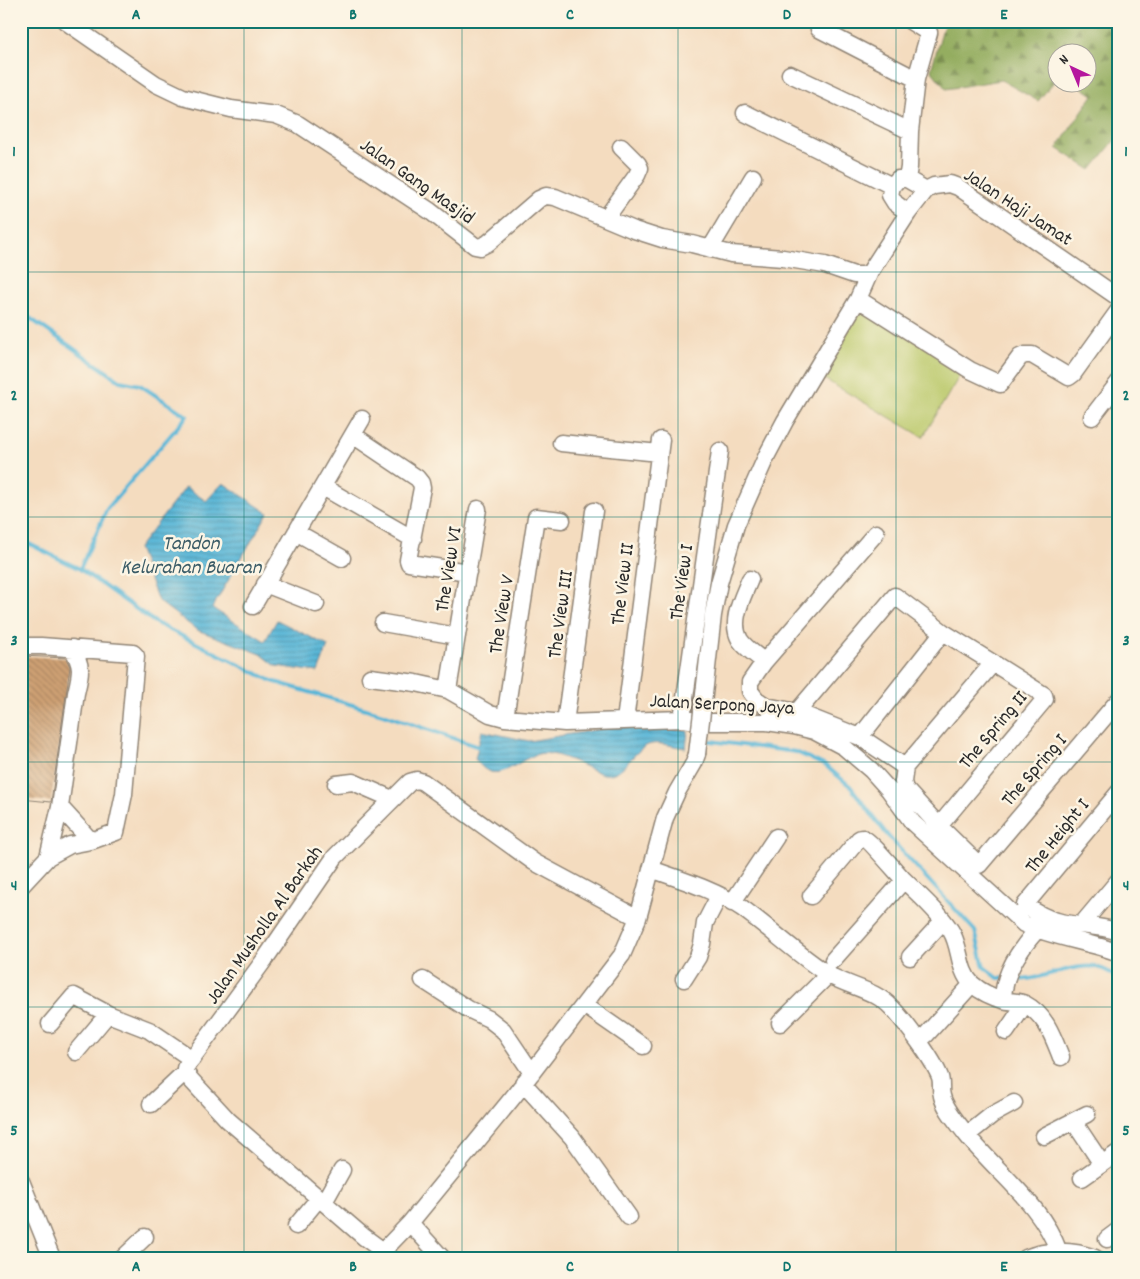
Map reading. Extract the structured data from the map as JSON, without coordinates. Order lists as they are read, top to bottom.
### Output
{
  "streets": {
    "street": [
      "Jalan Gang Masjid",
      "Jalan Haji Jamat",
      "The View VI",
      "The View I",
      "The View II",
      "The View V",
      "The View III",
      "Jalan Serpong Jaya",
      "The Spring II",
      "The Spring I",
      "The Height I",
      "Jalan Musholla Al Barkah"
    ]
  },
  "crossings": [
    ["The View VI", "Jalan Serpong Jaya"],
    ["The View I", "Jalan Serpong Jaya"],
    ["The View II", "Jalan Serpong Jaya"],
    ["The View V", "Jalan Serpong Jaya"],
    ["The View III", "Jalan Serpong Jaya"],
    ["The Spring II", "The Spring I"]
  ],
  "water": ["Tandon Kelurahan Buaran"],
  "north": "top left",
  "grid": {
    "columns": [
      "A",
      "B",
      "C",
      "D",
      "E"
    ],
    "rows": [
      "1",
      "2",
      "3",
      "4",
      "5"
    ]
  }
}
